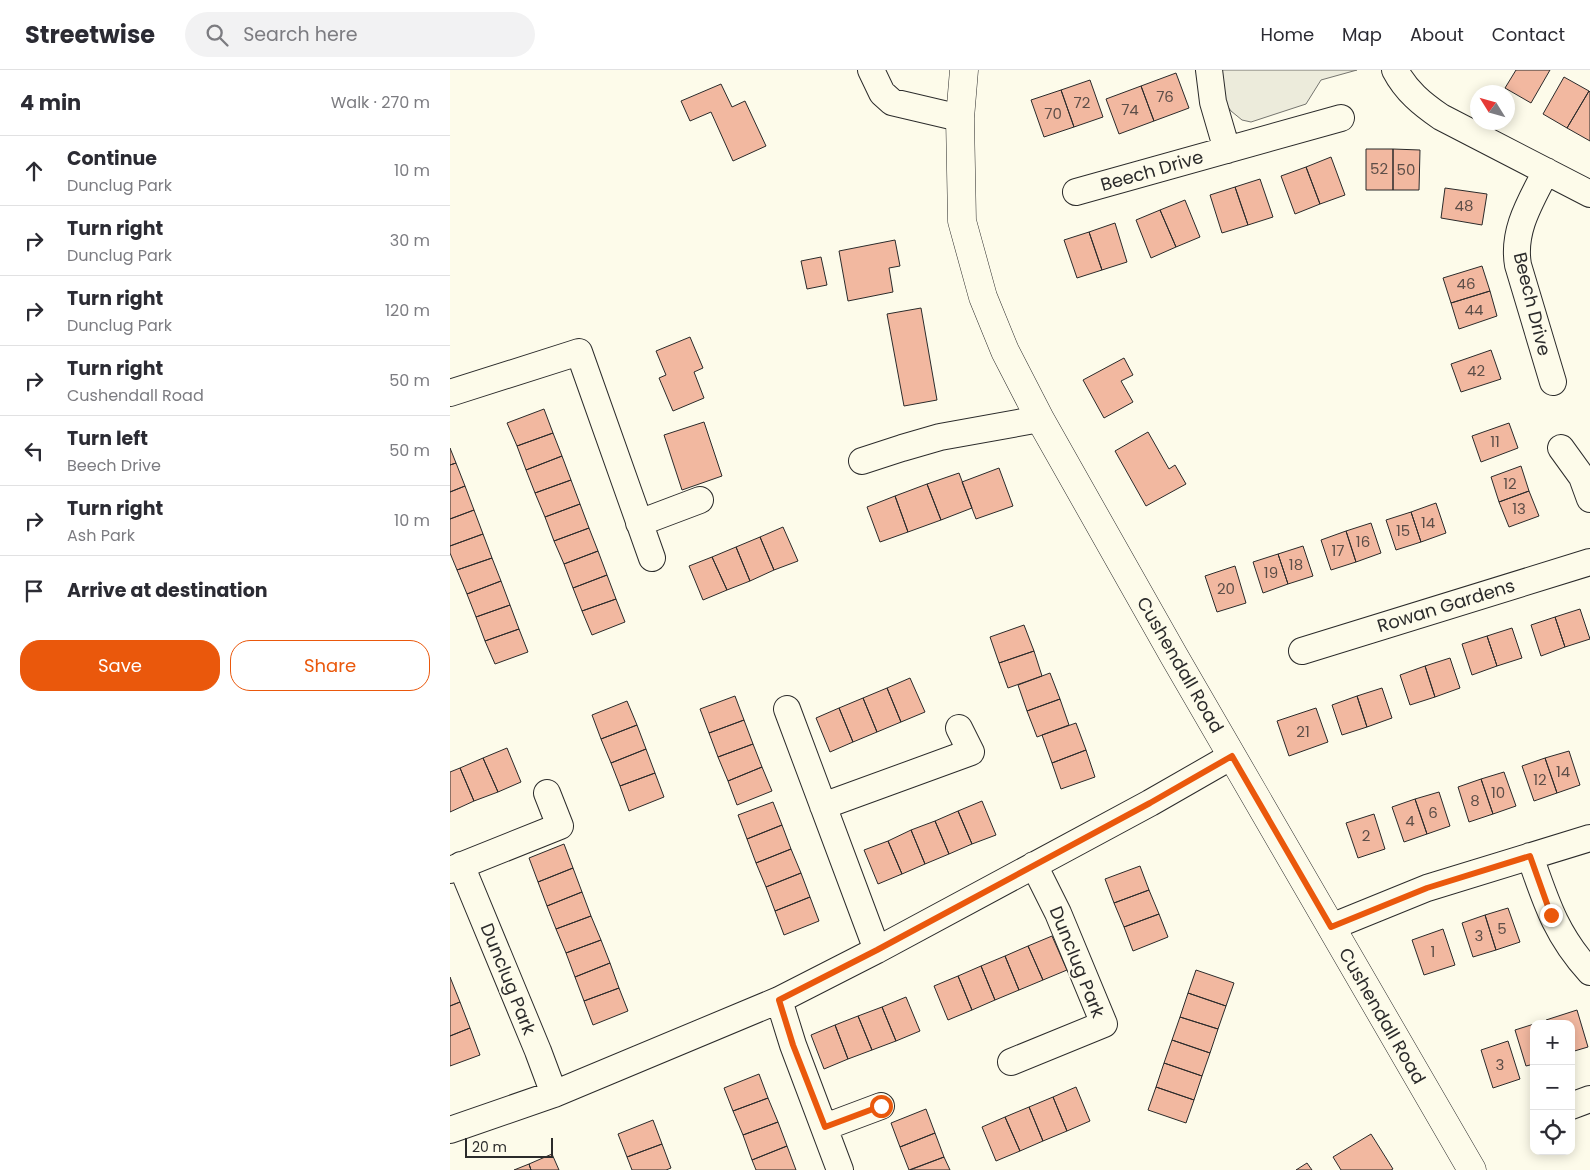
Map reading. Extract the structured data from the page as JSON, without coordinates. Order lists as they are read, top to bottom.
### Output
{
  "streets": {
    "main road": ["Cushendall Road"],
    "street": ["Beech Drive", "Rowan Gardens", "Dunclug Park"]
  },
  "house_numbers": [
    "76",
    "72",
    "74",
    "70",
    "52",
    "50",
    "48",
    "46",
    "44",
    "42",
    "11",
    "12",
    "13",
    "14",
    "15",
    "16",
    "17",
    "18",
    "19",
    "20",
    "21",
    "14",
    "12",
    "10",
    "8",
    "6",
    "4",
    "2",
    "5",
    "3",
    "1",
    "3"
  ],
  "scale_bar": "20 m",
  "north": "top left",
  "page": {
    "header": "Streetwise",
    "search": "Search here",
    "nav": [
      "Home",
      "Map",
      "About",
      "Contact"
    ],
    "heading": ["4 min", "Walk · 270 m"],
    "list": [
      ["Continue", "Dunclug Park", "10 m"],
      ["Turn right", "Dunclug Park", "30 m"],
      ["Turn right", "Dunclug Park", "120 m"],
      ["Turn right", "Cushendall Road", "50 m"],
      ["Turn left", "Beech Drive", "50 m"],
      ["Turn right", "Ash Park", "10 m"],
      "Arrive at destination"
    ],
    "buttons": ["Save", "Share"],
    "map_buttons": ["+", "−"],
    "scale": "20 m"
  }
}
